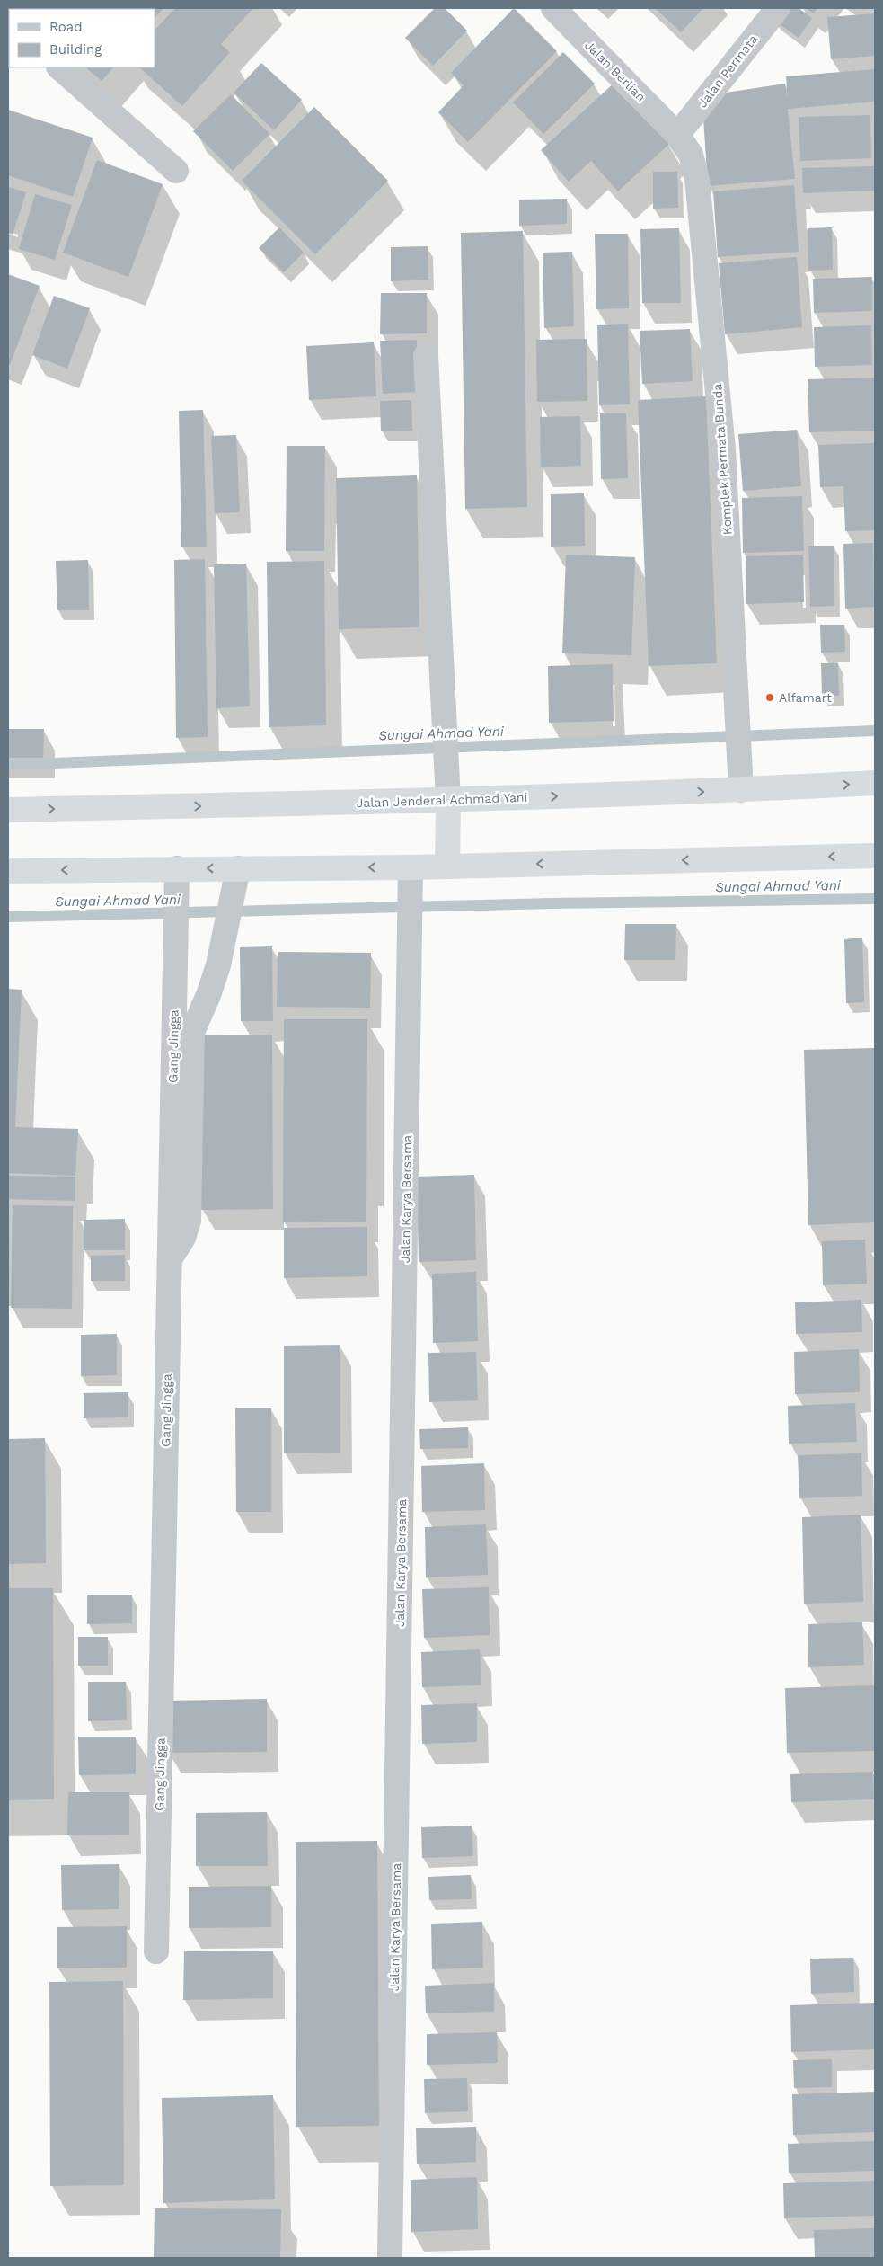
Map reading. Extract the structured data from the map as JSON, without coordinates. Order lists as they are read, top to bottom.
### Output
{
  "streets": {
    "highway": ["Jalan Jenderal Achmad Yani"],
    "street": [
      "Jalan Berlian",
      "Jalan Permata",
      "Komplek Permata Bunda",
      "Gang Jingga",
      "Jalan Karya Bersama"
    ]
  },
  "crossings": [
    ["Jalan Berlian", "Jalan Permata"],
    ["Jalan Berlian", "Komplek Permata Bunda"],
    ["Jalan Permata", "Komplek Permata Bunda"],
    ["Komplek Permata Bunda", "Jalan Jenderal Achmad Yani"]
  ],
  "water": ["Sungai Ahmad Yani"],
  "places": ["Alfamart"],
  "legend": ["Road", "Building"]
}
